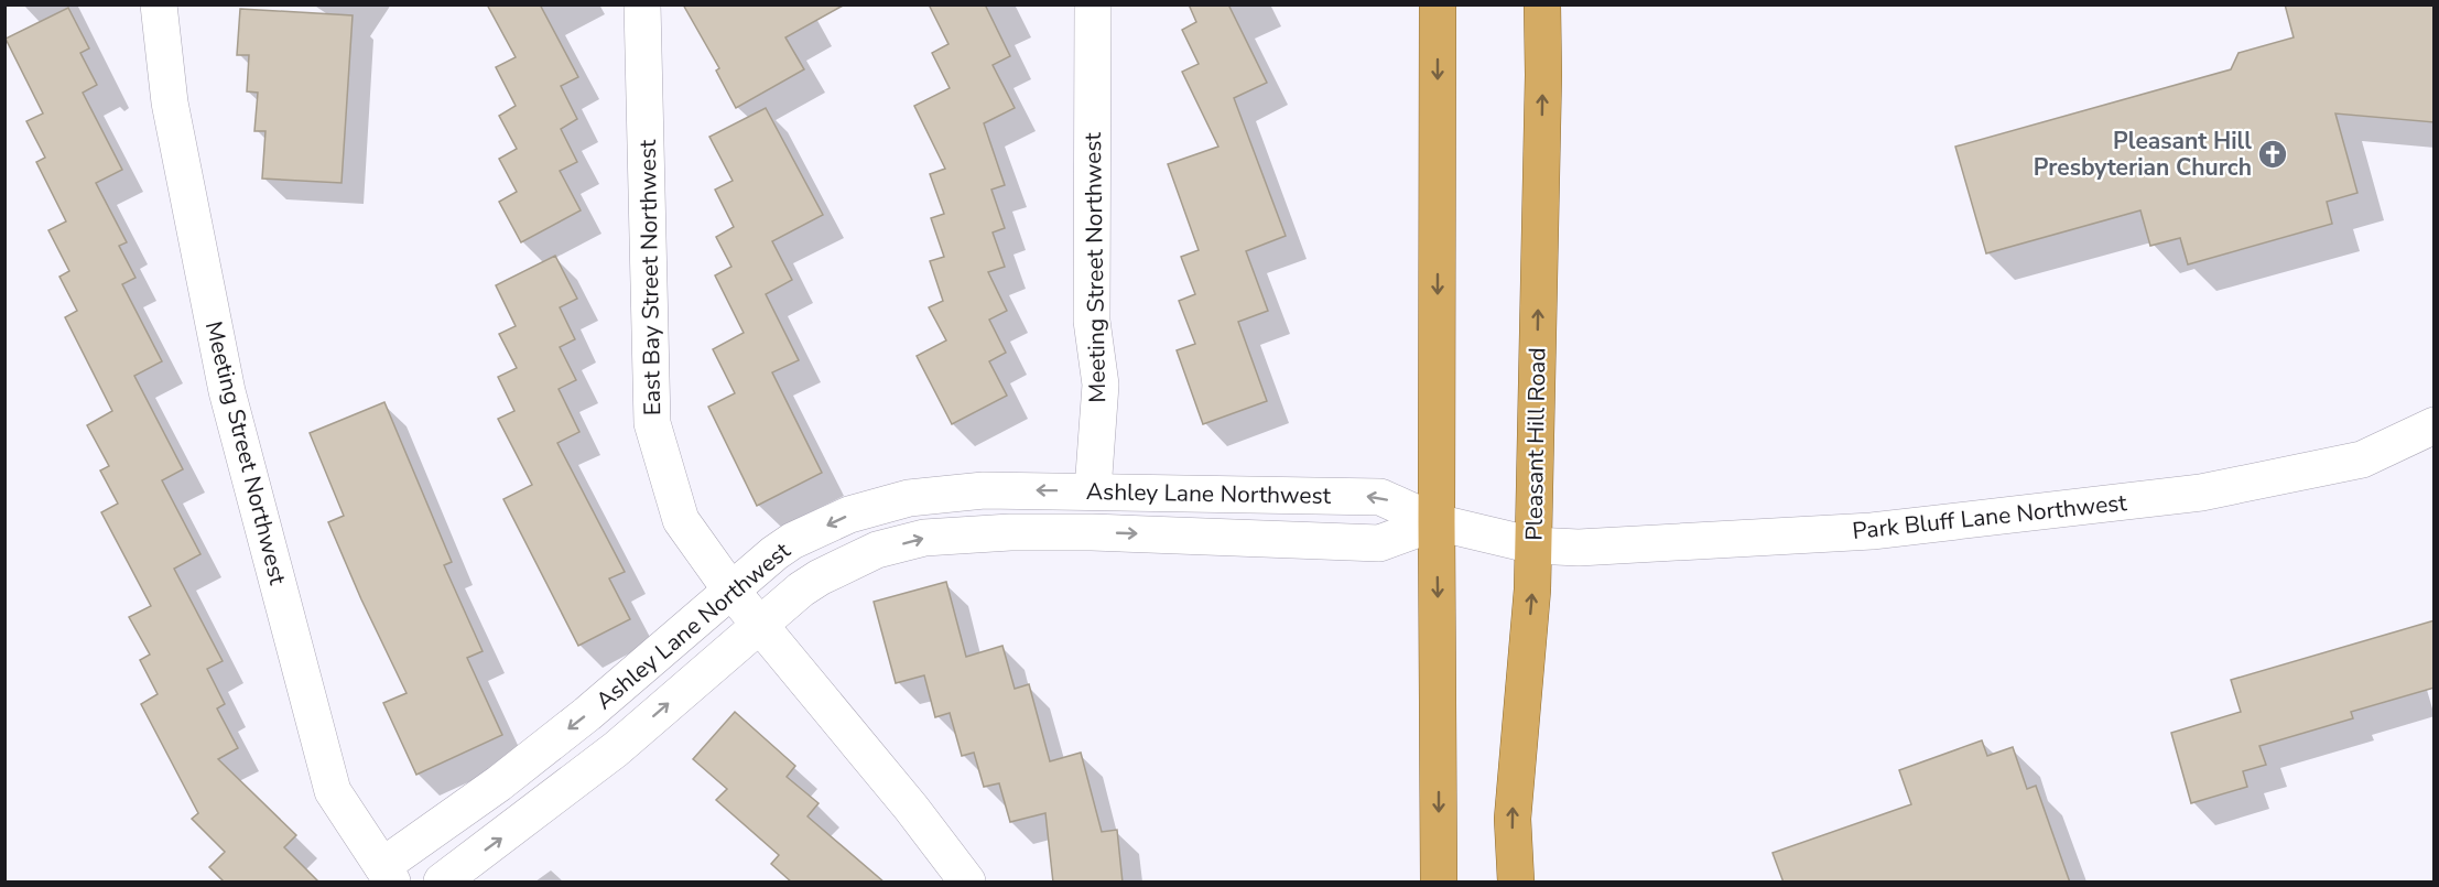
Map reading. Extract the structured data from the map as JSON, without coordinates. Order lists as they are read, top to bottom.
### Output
{
  "streets": {
    "highway": ["Pleasant Hill Road"],
    "street": [
      "Meeting Street Northwest",
      "East Bay Street Northwest",
      "Ashley Lane Northwest",
      "Park Bluff Lane Northwest"
    ]
  },
  "crossings": [
    ["Meeting Street Northwest", "Ashley Lane Northwest"],
    ["East Bay Street Northwest", "Ashley Lane Northwest"],
    ["Pleasant Hill Road", "Ashley Lane Northwest"],
    ["Pleasant Hill Road", "Park Bluff Lane Northwest"],
    ["Ashley Lane Northwest", "Park Bluff Lane Northwest"]
  ],
  "places": {
    "church": ["Pleasant Hill Presbyterian Church"]
  }
}
